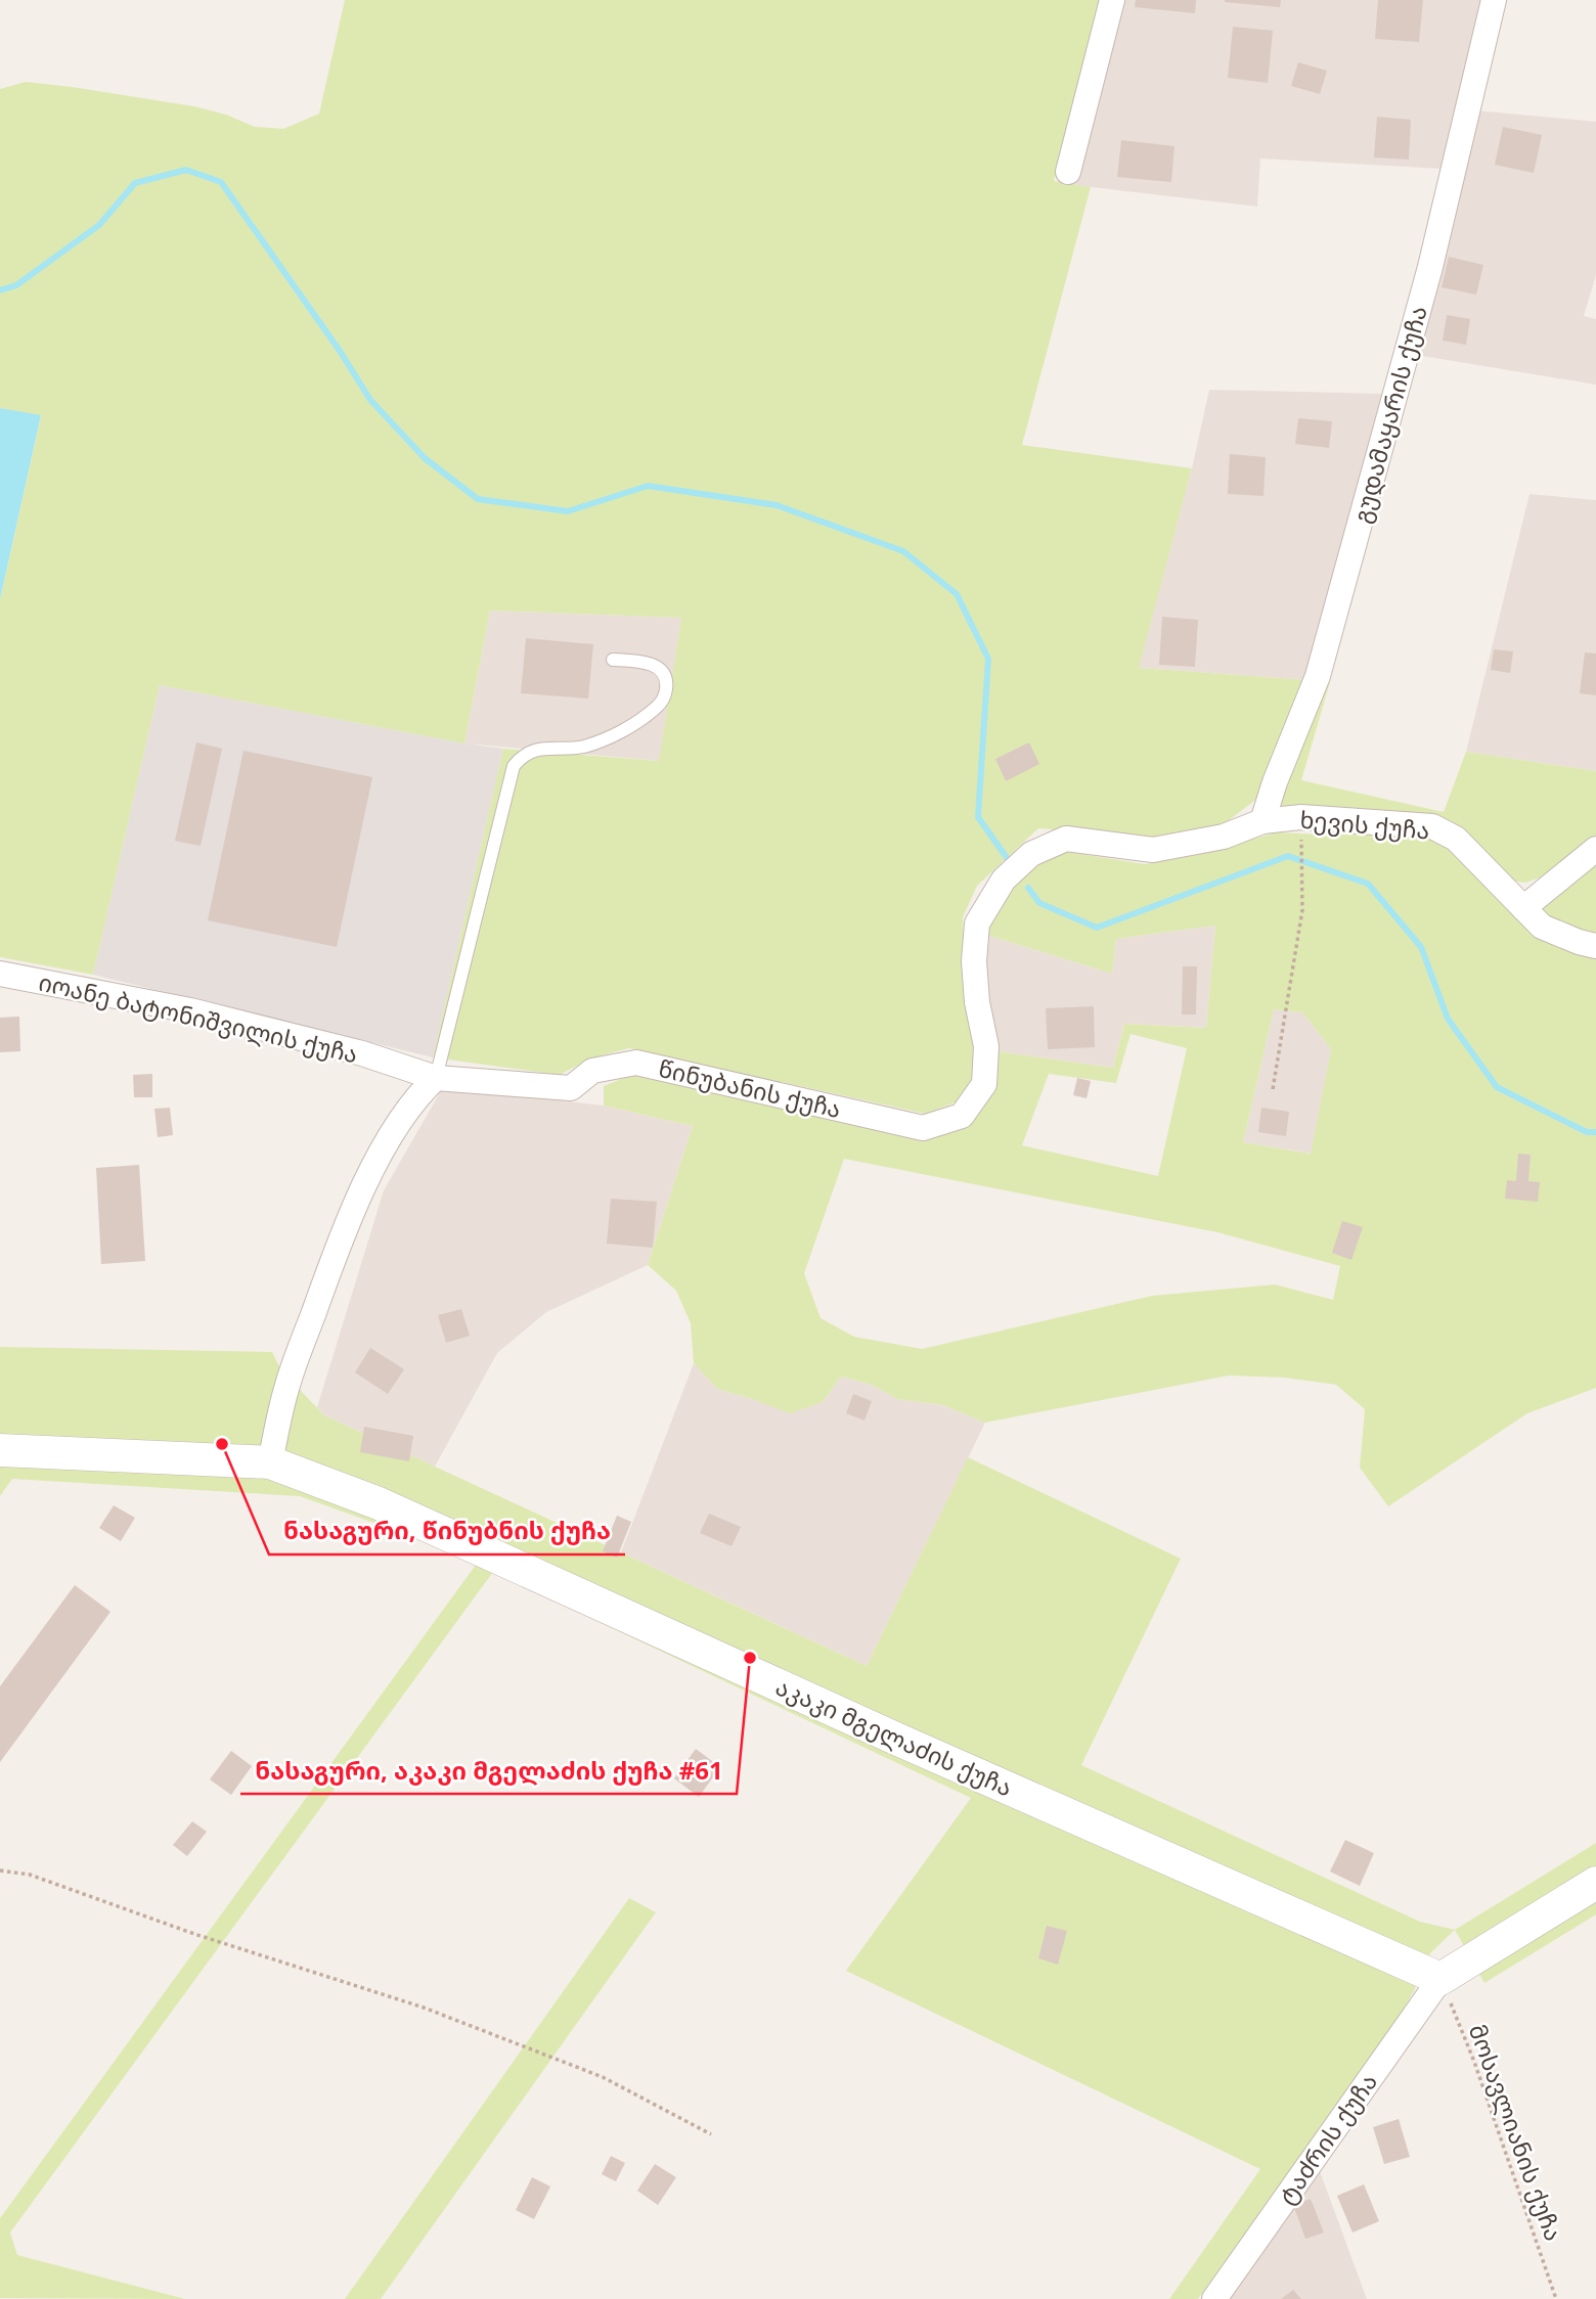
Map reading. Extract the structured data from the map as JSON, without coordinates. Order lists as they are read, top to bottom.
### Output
{
  "streets": {
    "street": [
      "გუდამაყარის ქუჩა",
      "ხევის ქუჩა",
      "იოანე ბატონიშვილის ქუჩა",
      "წინუბანის ქუჩა",
      "აკაკი მგელაძის ქუჩა",
      "ტაძრის ქუჩა"
    ],
    "path": ["მოსავლიანის ქუჩა"]
  },
  "crossings": [
    ["გუდამაყარის ქუჩა", "ხევის ქუჩა"],
    ["გუდამაყარის ქუჩა", "წინუბანის ქუჩა"],
    ["ხევის ქუჩა", "წინუბანის ქუჩა"],
    ["იოანე ბატონიშვილის ქუჩა", "წინუბანის ქუჩა"],
    ["აკაკი მგელაძის ქუჩა", "მოსავლიანის ქუჩა"],
    ["აკაკი მგელაძის ქუჩა", "ტაძრის ქუჩა"],
    ["მოსავლიანის ქუჩა", "ტაძრის ქუჩა"]
  ],
  "places": ["ნასაგური, წინუბნის ქუჩა", "ნასაგური, აკაკი მგელაძის ქუჩა #61"]
}
